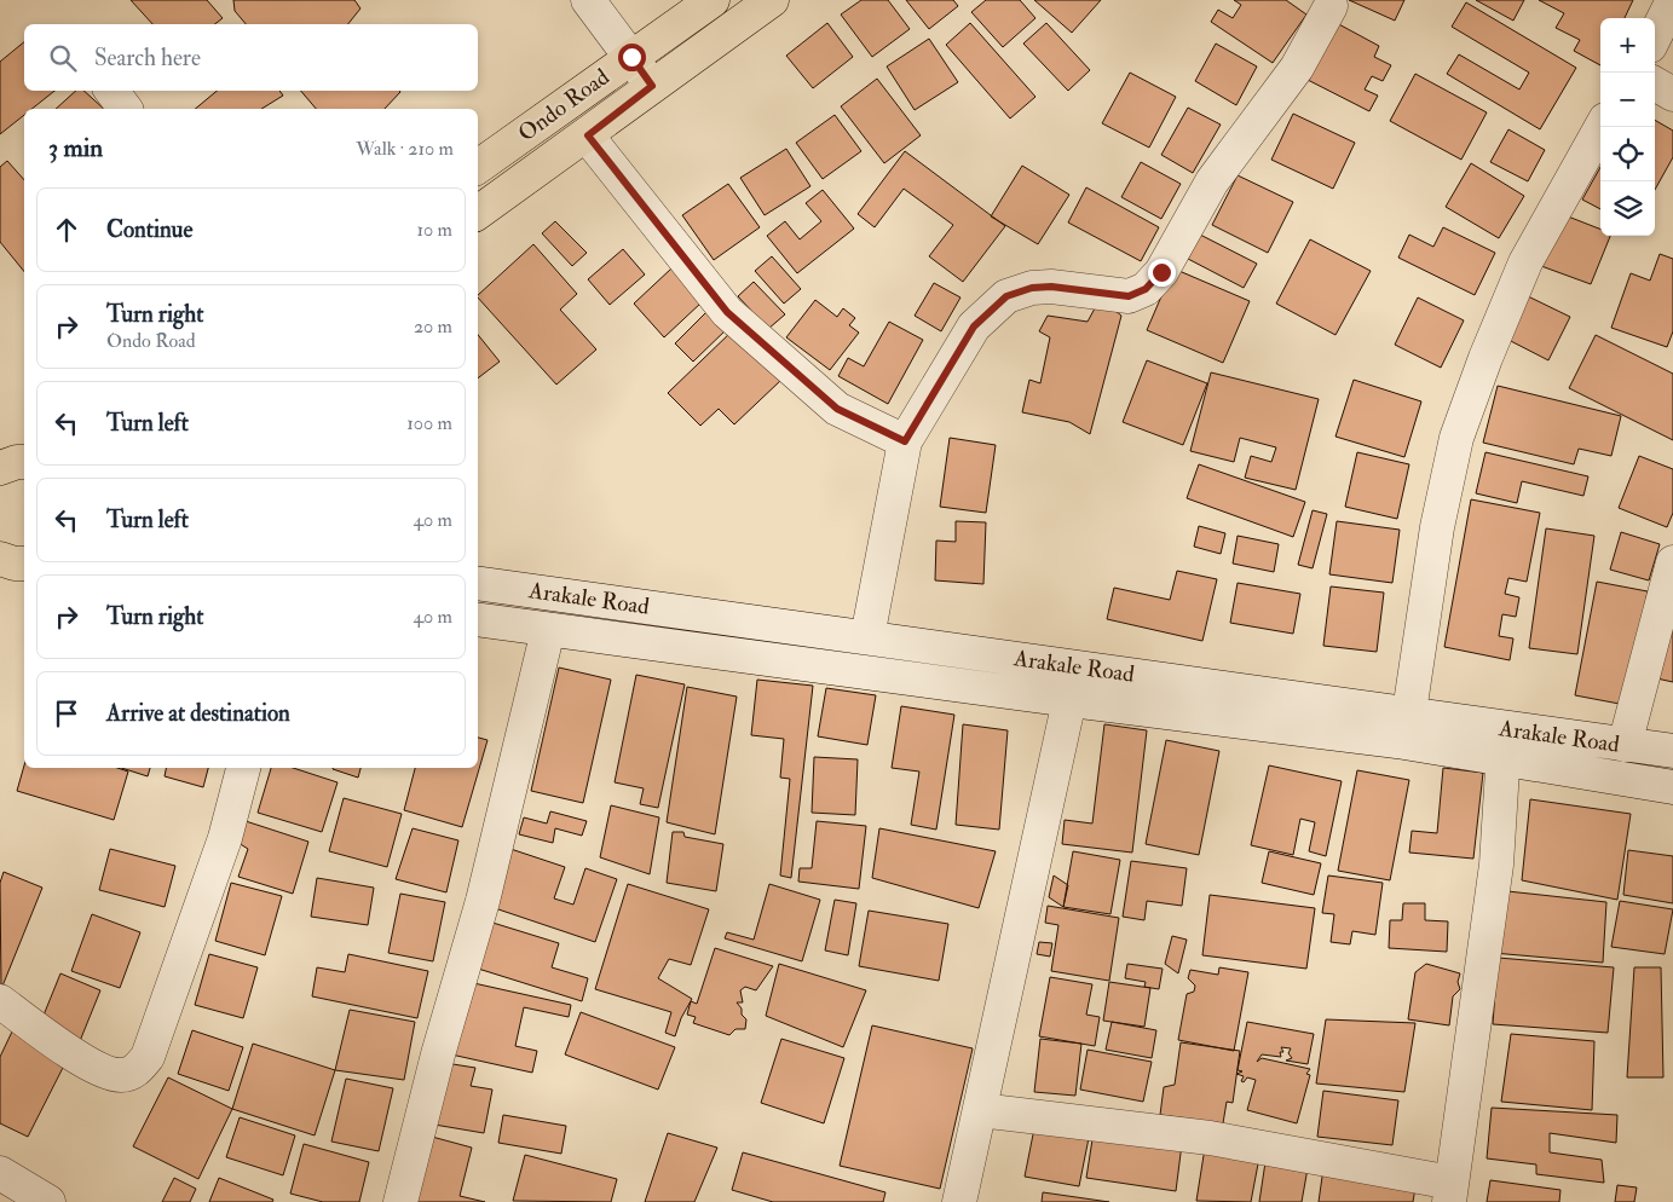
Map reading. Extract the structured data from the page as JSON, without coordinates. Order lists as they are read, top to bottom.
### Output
{
  "streets": {
    "main road": ["Ondo Road"],
    "street": ["Arakale Road"]
  },
  "page": {
    "map_buttons": ["+", "−"],
    "search": "Search here",
    "heading": ["3 min", "Walk · 210 m"],
    "list": [
      ["Continue", "10 m"],
      ["Turn right", "Ondo Road", "20 m"],
      ["Turn left", "100 m"],
      ["Turn left", "40 m"],
      ["Turn right", "40 m"],
      "Arrive at destination"
    ]
  }
}
